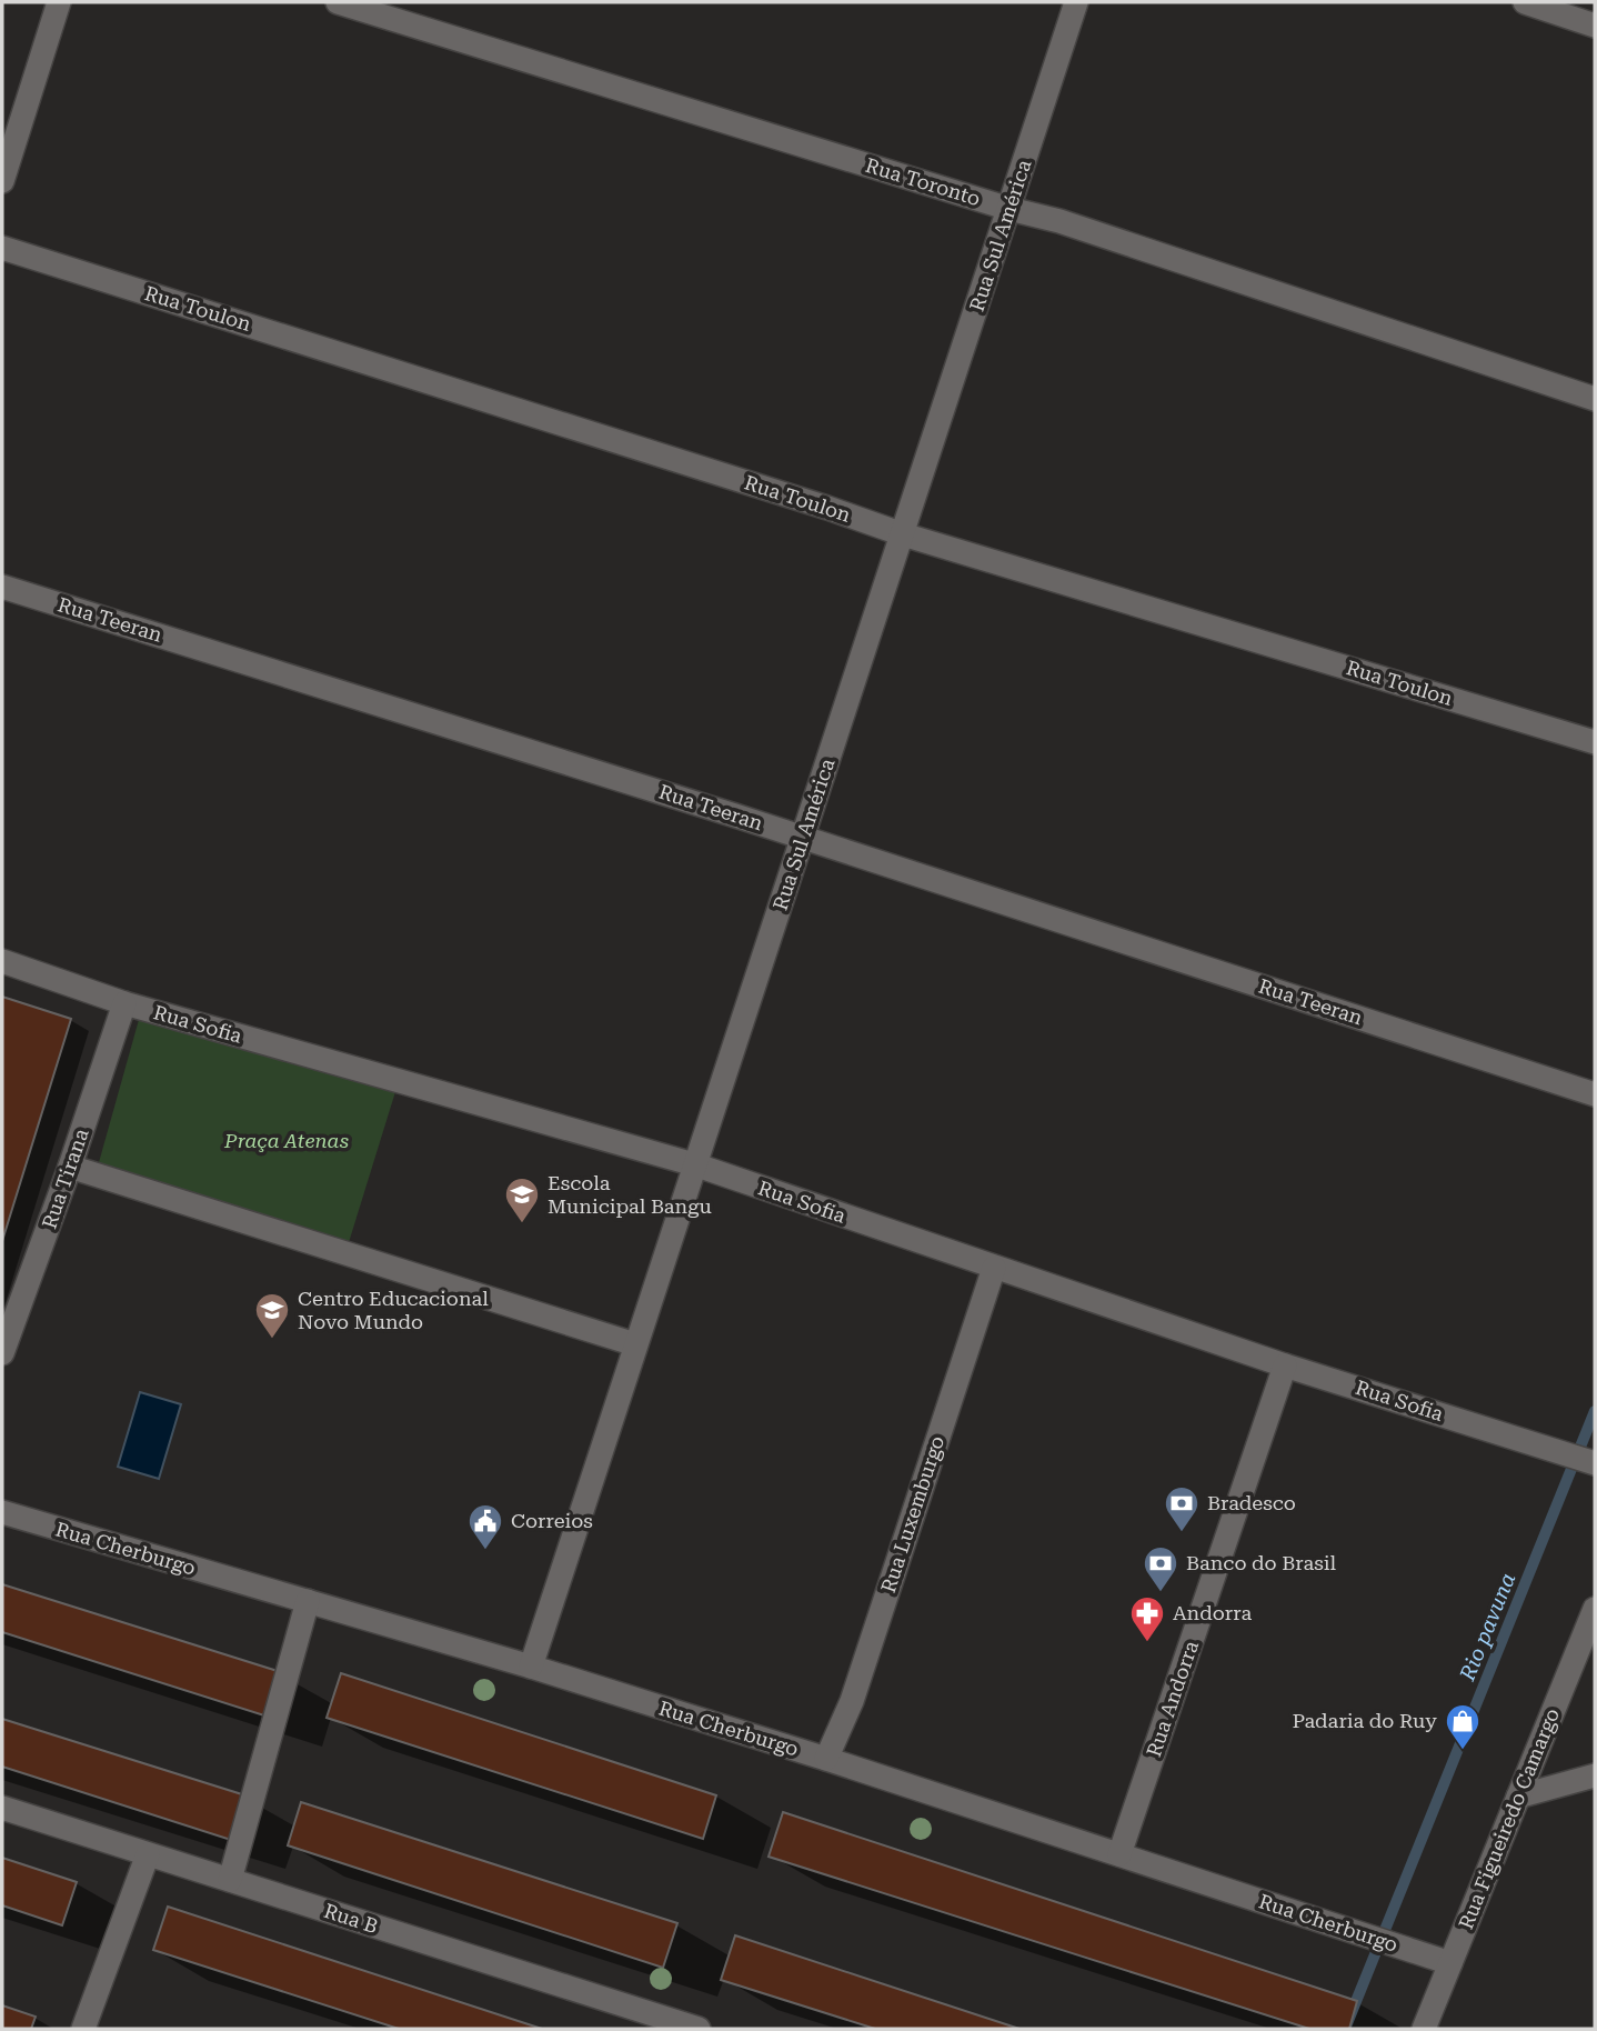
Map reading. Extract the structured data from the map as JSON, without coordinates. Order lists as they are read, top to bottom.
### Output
{
  "streets": {
    "street": [
      "Rua Toronto",
      "Rua Sul América",
      "Rua Toulon",
      "Rua Teeran",
      "Rua Sofia",
      "Rua Tirana",
      "Rua Luxemburgo",
      "Rua Cherburgo",
      "Rua Andorra",
      "Rua Figueiredo Camargo",
      "Rua B"
    ]
  },
  "crossings": [
    ["Rua Toronto", "Rua Sul América"],
    ["Rua Sul América", "Rua Toulon"],
    ["Rua Sul América", "Rua Teeran"],
    ["Rua Sul América", "Rua Sofia"],
    ["Rua Sul América", "Rua Cherburgo"],
    ["Rua Sofia", "Rua Tirana"],
    ["Rua Sofia", "Rua Luxemburgo"],
    ["Rua Sofia", "Rua Andorra"],
    ["Rua Luxemburgo", "Rua Cherburgo"],
    ["Rua Cherburgo", "Rua Andorra"],
    ["Rua Cherburgo", "Rua Figueiredo Camargo"]
  ],
  "water": ["Rio pavuna"],
  "parks": ["Praça Atenas"],
  "places": {
    "school or university": ["Escola Municipal Bangu", "Centro Educacional Novo Mundo"],
    "bank": ["Bradesco", "Banco do Brasil"],
    "public building": ["Correios"],
    "pharmacy": ["Andorra"],
    "shop": ["Padaria do Ruy"]
  }
}
